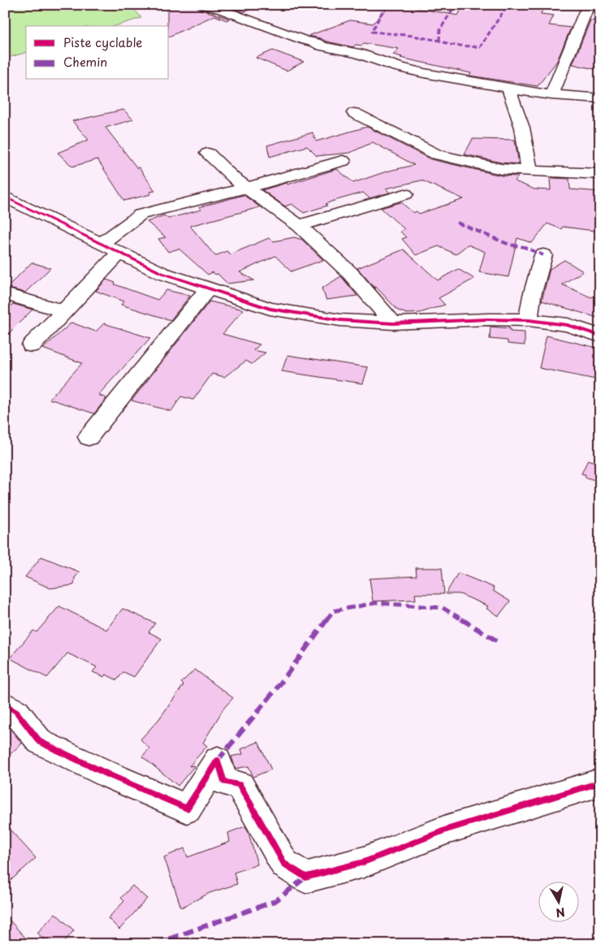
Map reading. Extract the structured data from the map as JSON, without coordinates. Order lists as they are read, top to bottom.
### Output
{
  "legend": ["Piste cyclable", "Chemin"],
  "north": "bottom"
}
